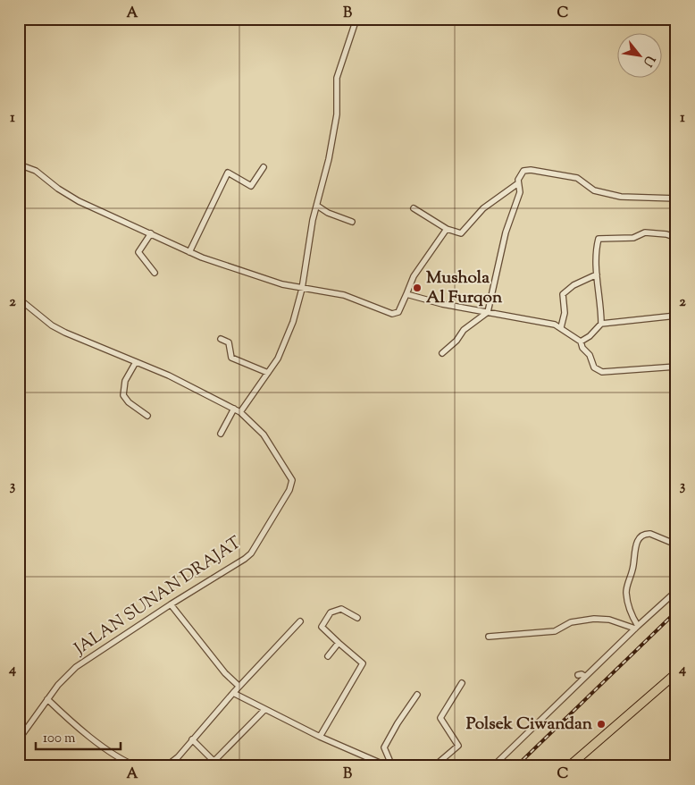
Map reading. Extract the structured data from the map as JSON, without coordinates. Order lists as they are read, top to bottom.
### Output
{
  "streets": {
    "street": ["JALAN SUNAN DRAJAT"]
  },
  "places": ["Mushola Al Furqon", "Polsek Ciwandan"],
  "scale_bar": "100 m",
  "north": "bottom right",
  "grid": {
    "columns": ["A", "B", "C"],
    "rows": [
      "1",
      "2",
      "3",
      "4"
    ]
  }
}
